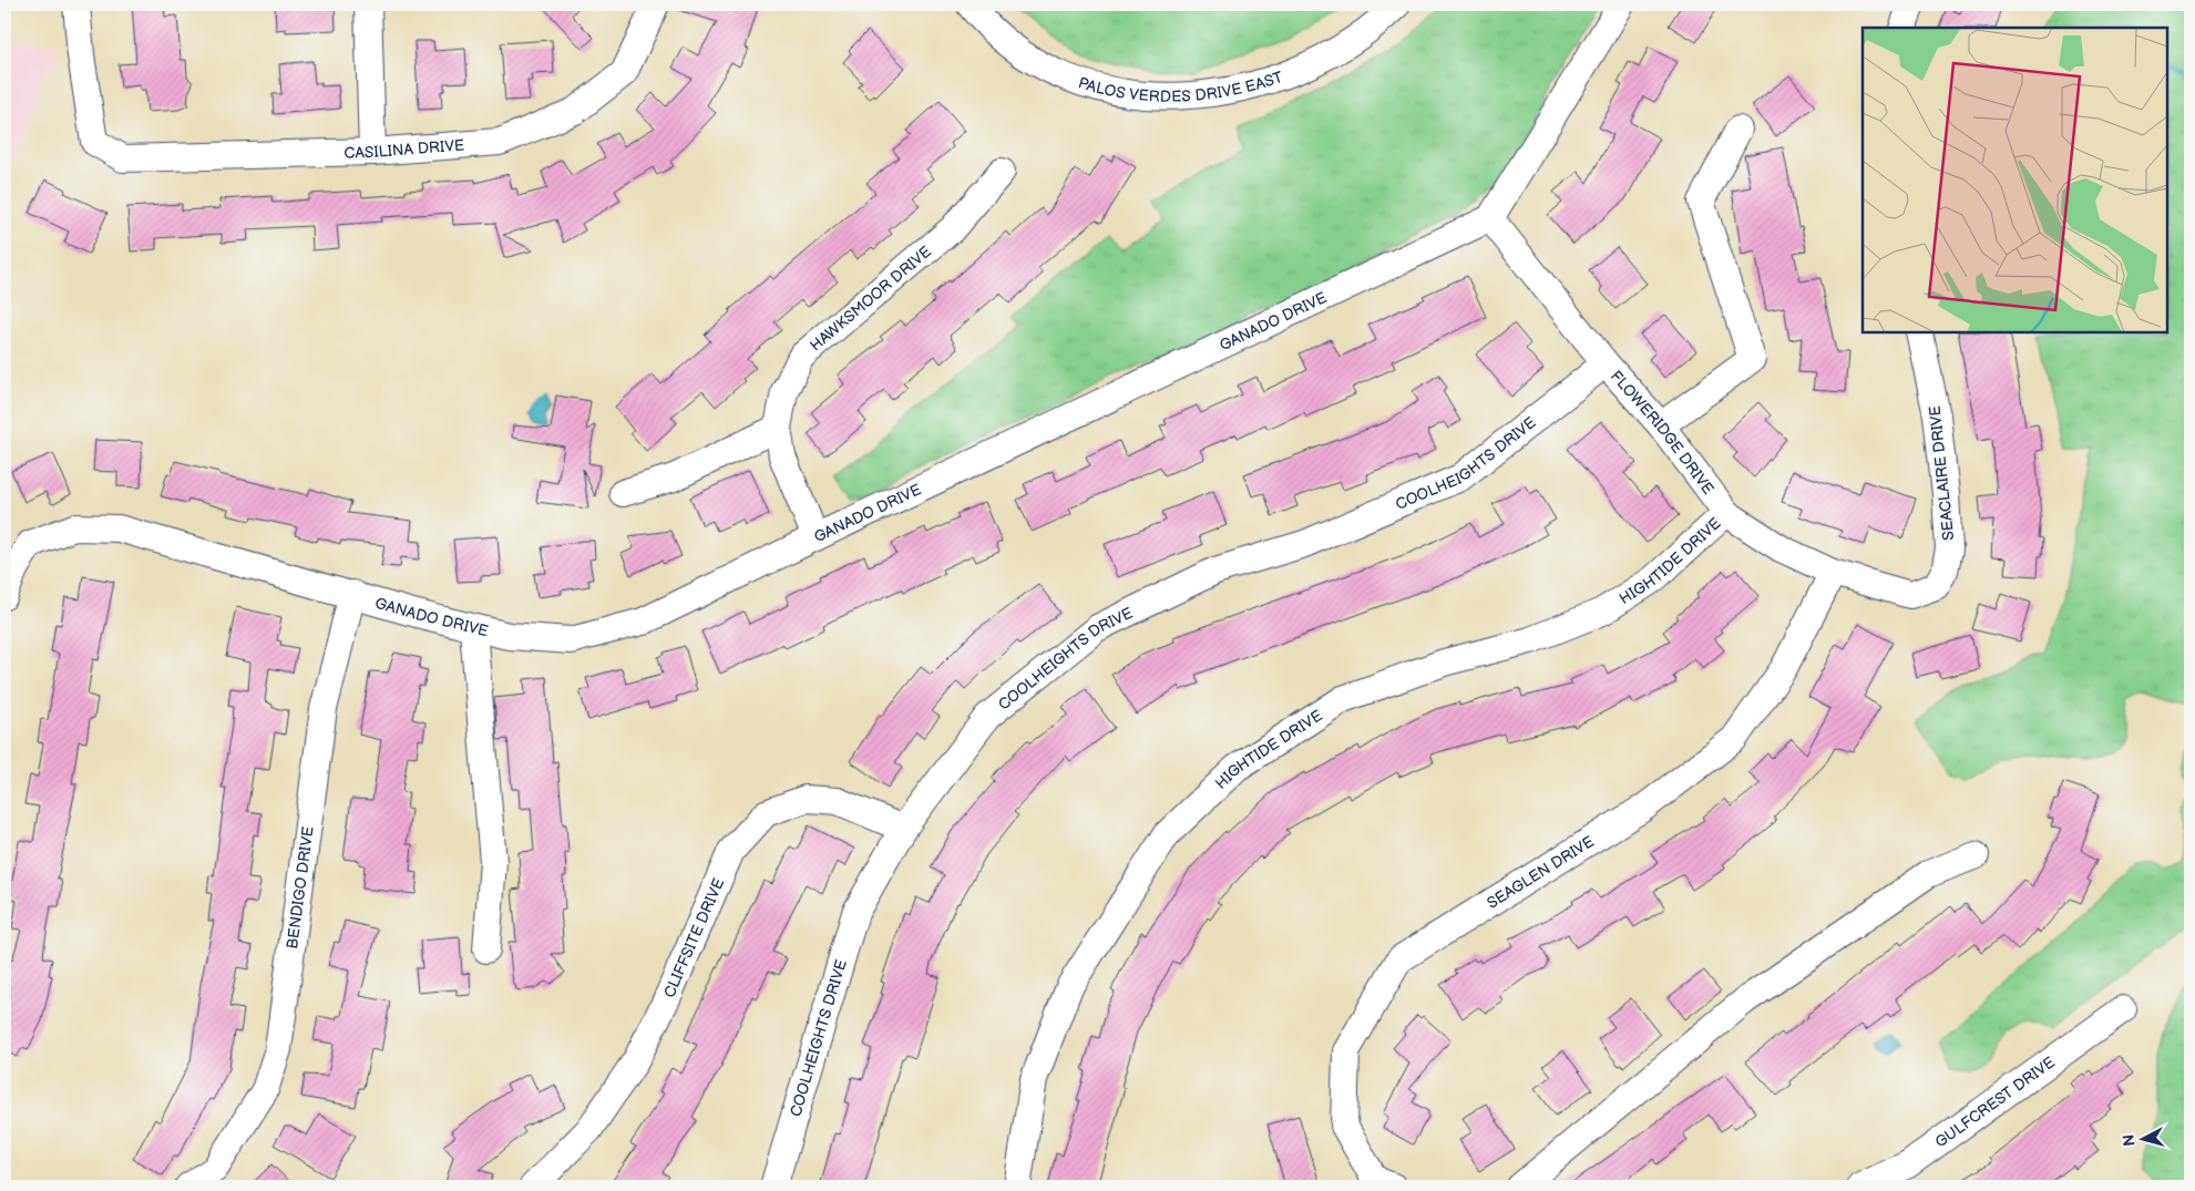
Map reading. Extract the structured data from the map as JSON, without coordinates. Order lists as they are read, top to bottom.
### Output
{
  "streets": {
    "street": [
      "PALOS VERDES DRIVE EAST",
      "CASILINA DRIVE",
      "HAWKSMOOR DRIVE",
      "GANADO DRIVE",
      "FLOWERIDGE DRIVE",
      "COOLHEIGHTS DRIVE",
      "SEACLAIRE DRIVE",
      "HIGHTIDE DRIVE",
      "SEAGLEN DRIVE",
      "BENDIGO DRIVE",
      "CLIFFSITE DRIVE",
      "GULFCREST DRIVE"
    ]
  },
  "crossings": [
    ["HAWKSMOOR DRIVE", "GANADO DRIVE"],
    ["GANADO DRIVE", "FLOWERIDGE DRIVE"],
    ["GANADO DRIVE", "BENDIGO DRIVE"],
    ["FLOWERIDGE DRIVE", "COOLHEIGHTS DRIVE"],
    ["FLOWERIDGE DRIVE", "SEACLAIRE DRIVE"],
    ["FLOWERIDGE DRIVE", "HIGHTIDE DRIVE"],
    ["FLOWERIDGE DRIVE", "SEAGLEN DRIVE"],
    ["COOLHEIGHTS DRIVE", "CLIFFSITE DRIVE"]
  ],
  "north": "left"
}
